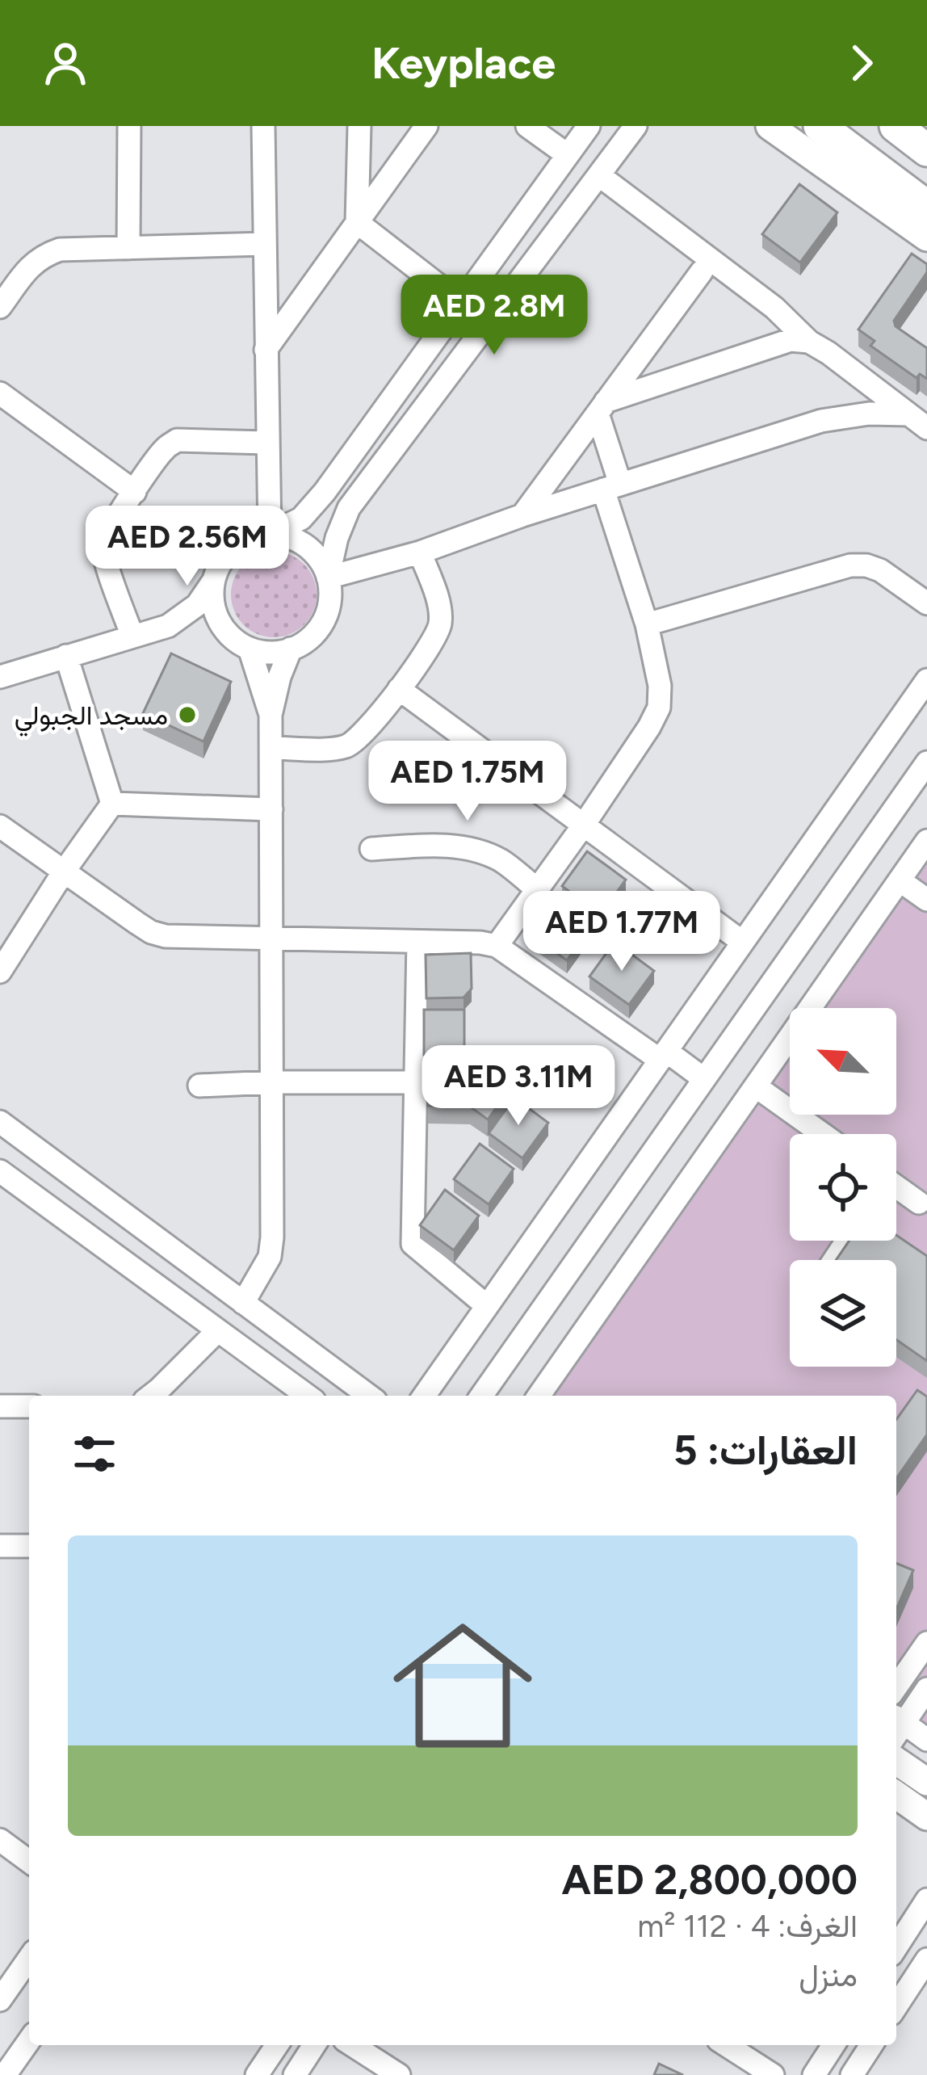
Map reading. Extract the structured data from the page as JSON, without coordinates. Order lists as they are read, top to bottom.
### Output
{
  "places": ["مسجد الجبولي"],
  "north": "top left",
  "page": {
    "header": "Keyplace",
    "price": [
      "AED 2.8M",
      "AED 2.56M",
      "AED 1.75M",
      "AED 1.77M",
      "AED 3.11M"
    ],
    "heading": "العقارات: 5",
    "list": [
      {
        "name": "AED 2,800,000",
        "note": "الغرف: 4 · 112 m² · منزل"
      }
    ]
  }
}
